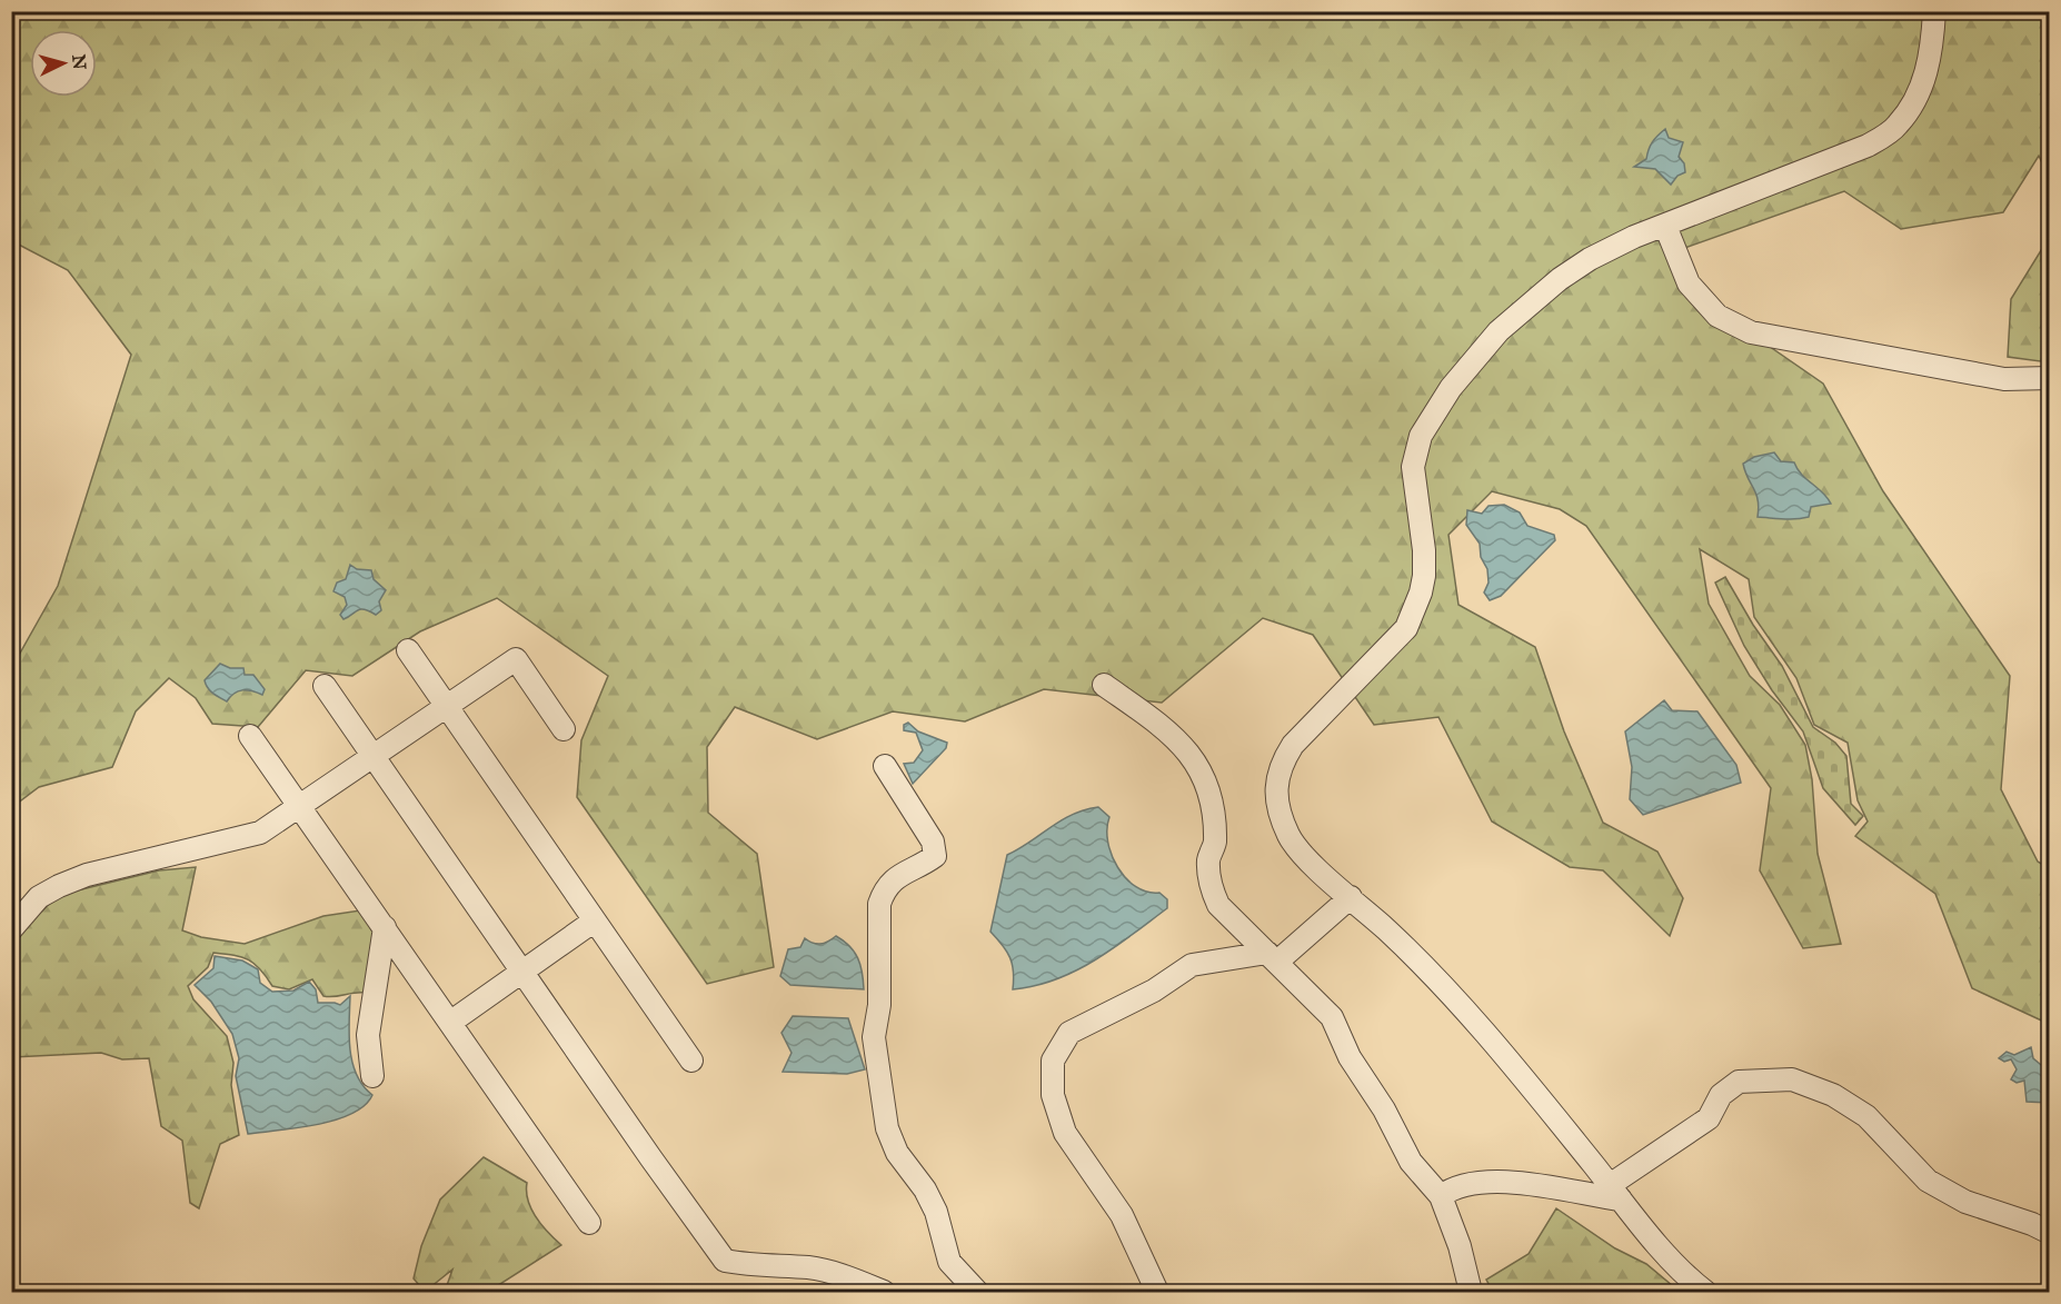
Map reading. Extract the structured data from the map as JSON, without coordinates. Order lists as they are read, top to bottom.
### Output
{
  "north": "right"
}
